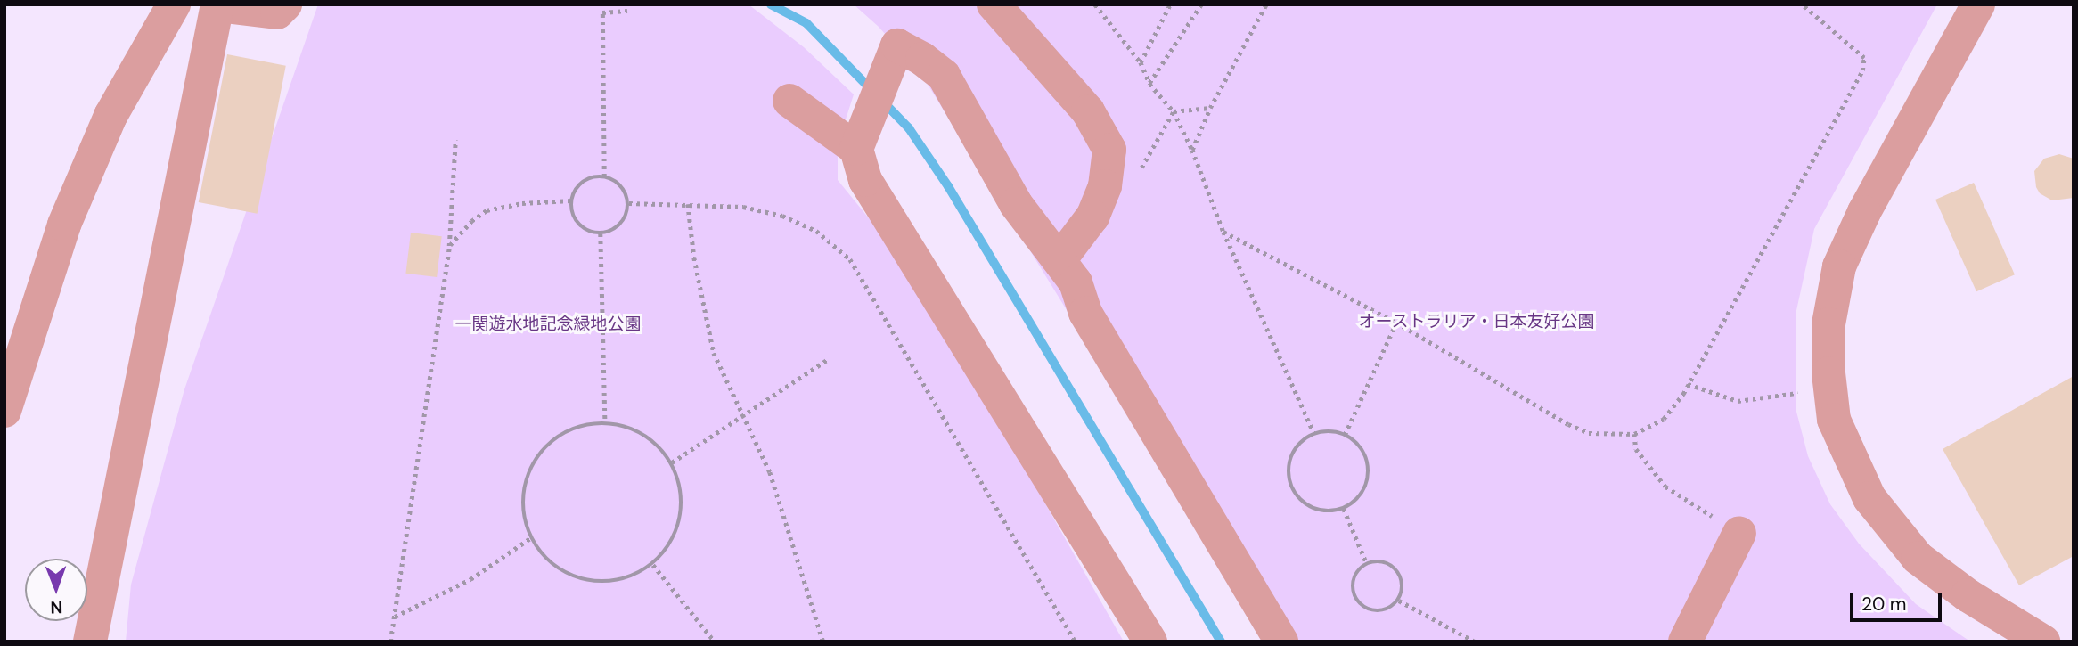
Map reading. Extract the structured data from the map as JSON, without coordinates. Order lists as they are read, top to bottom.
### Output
{
  "parks": ["オーストラリア・日本友好公園", "一関遊水地記念緑地公園"],
  "scale_bar": "20 m",
  "north": "bottom"
}
